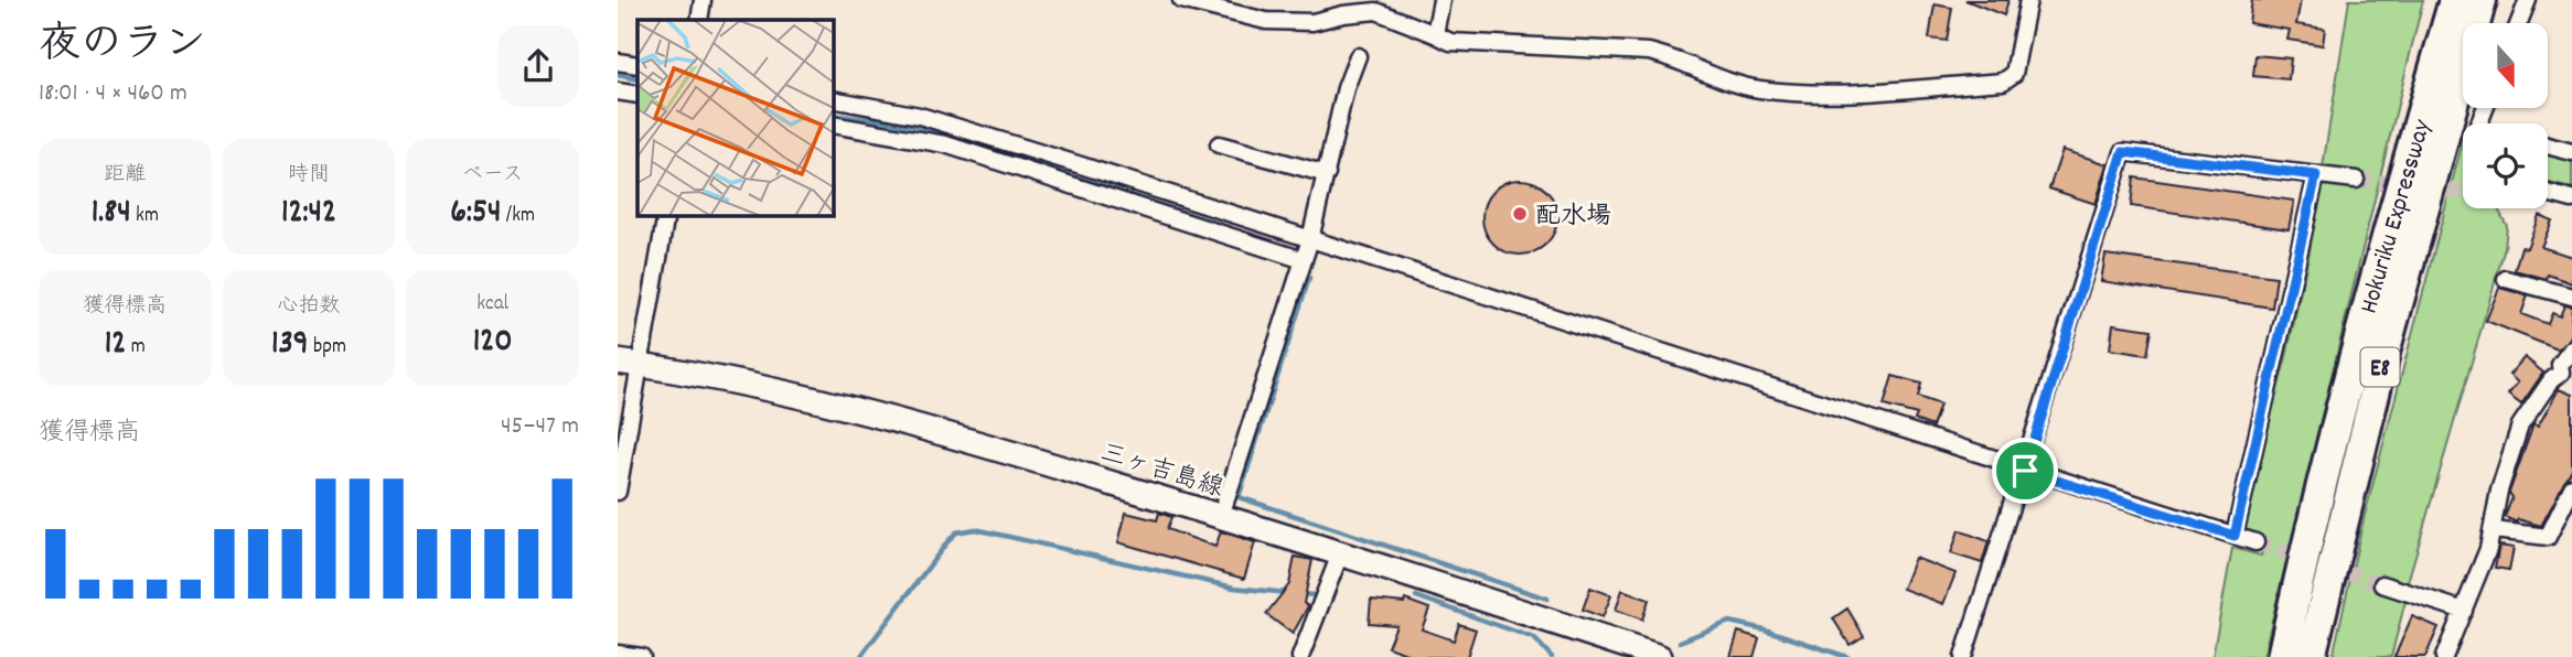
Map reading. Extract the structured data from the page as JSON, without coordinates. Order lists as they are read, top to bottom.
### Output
{
  "streets": {
    "highway": ["Hokuriku Expressway", "E8"],
    "main road": ["三ヶ吉島線"]
  },
  "places": ["配水場"],
  "north": "bottom",
  "page": {
    "heading": ["夜のラン", "18:01 · 4 × 460 m"],
    "stats": [
      ["距離", "1.84 km"],
      ["時間", "12:42"],
      ["ペース", "6:54 /km"],
      ["獲得標高", "12 m"],
      ["心拍数", "139 bpm"],
      ["kcal", "120"]
    ],
    "chart": ["獲得標高", "45–47 m"]
  }
}
